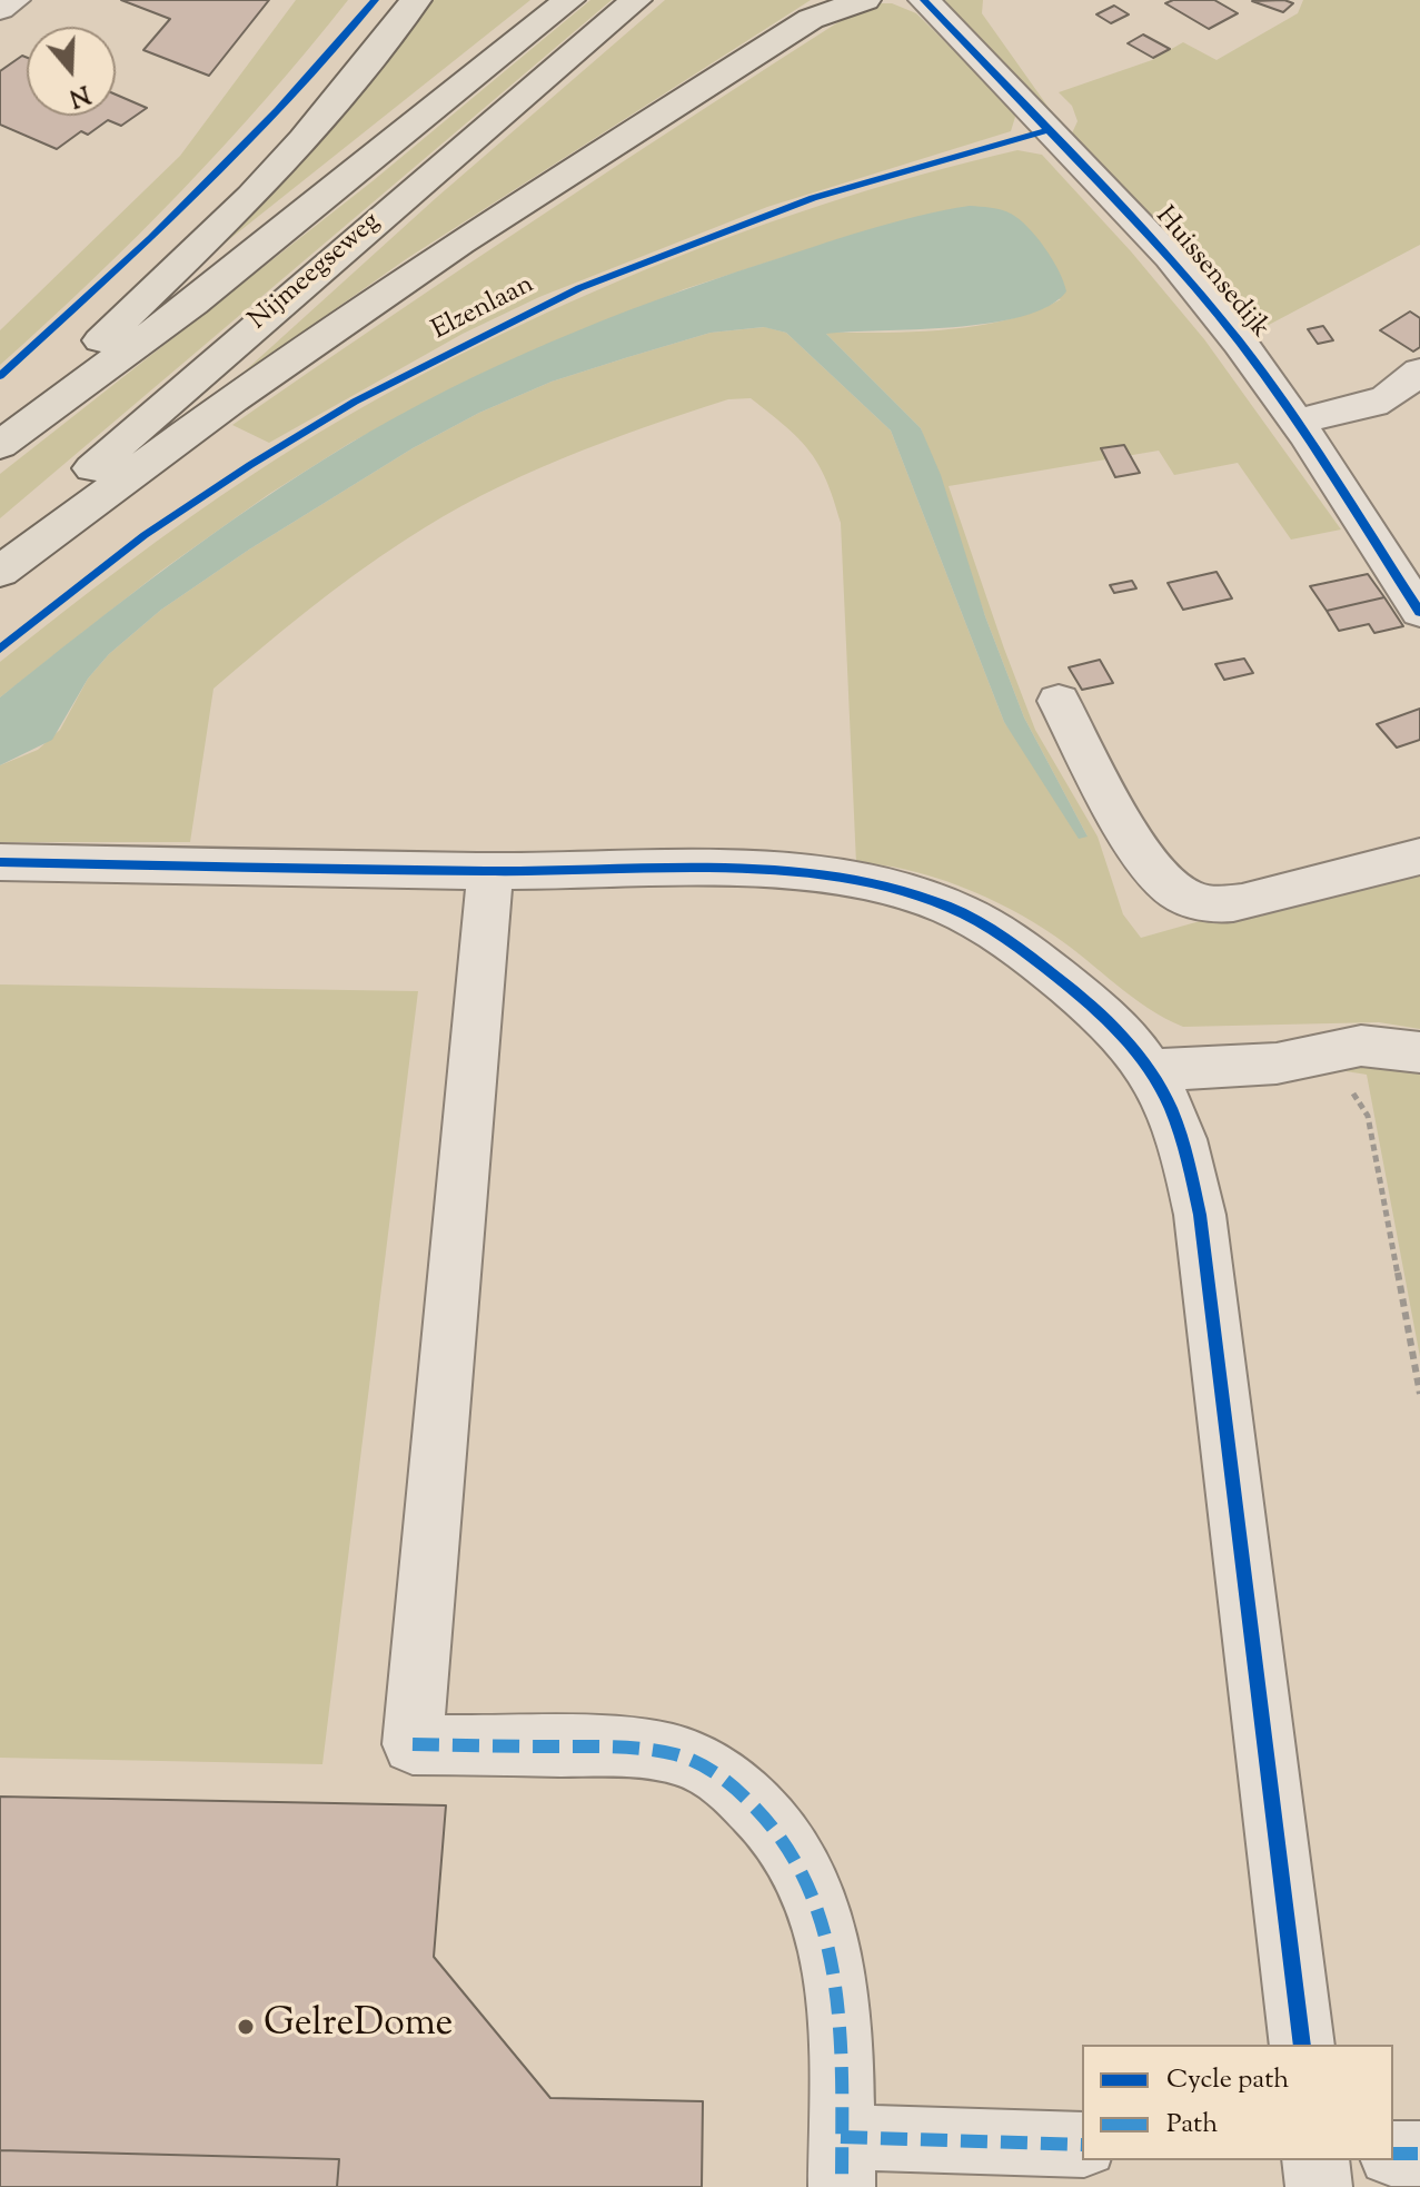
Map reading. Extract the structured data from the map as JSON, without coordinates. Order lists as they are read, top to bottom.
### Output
{
  "streets": {
    "highway": ["Nijmeegseweg"],
    "street": ["Huissensedijk"],
    "cycle path": ["Elzenlaan"]
  },
  "places": ["GelreDome"],
  "legend": ["Cycle path", "Path"],
  "north": "bottom"
}
